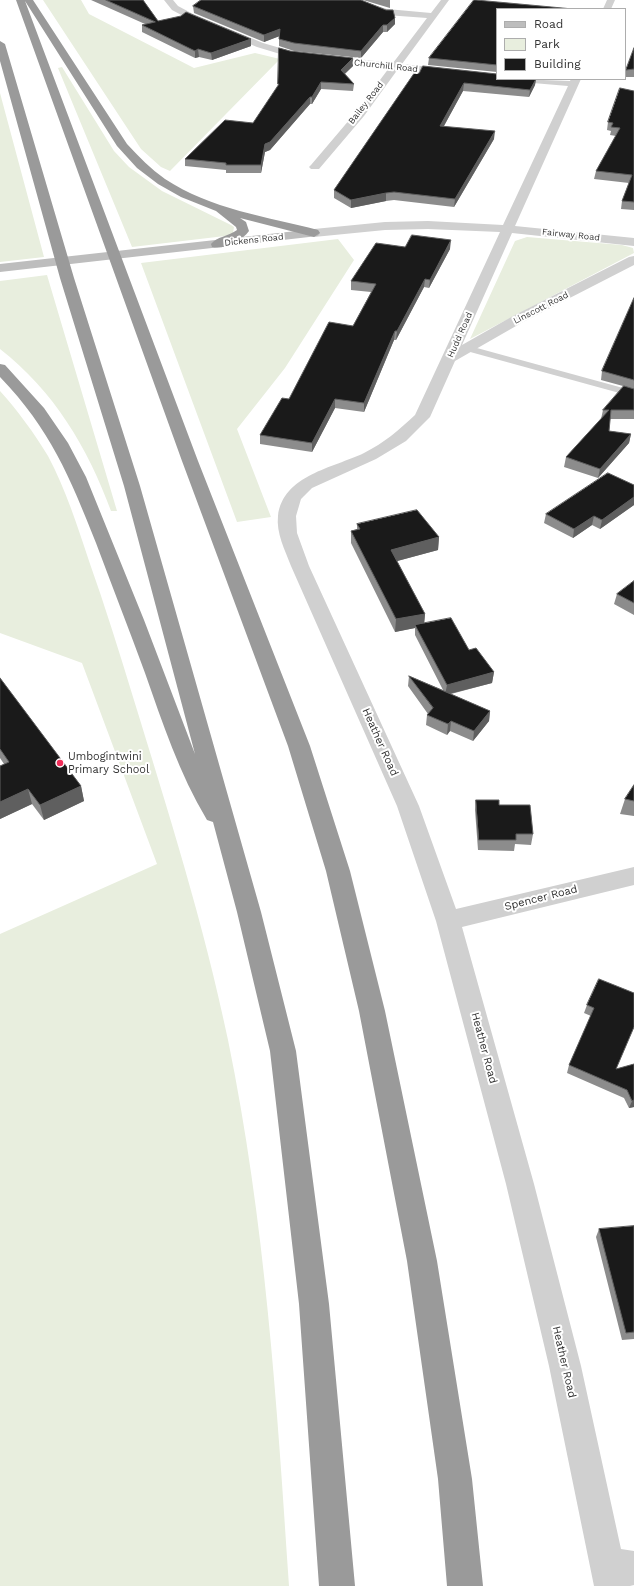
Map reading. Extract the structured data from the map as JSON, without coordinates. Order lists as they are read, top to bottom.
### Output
{
  "streets": {
    "street": [
      "Churchill Road",
      "Bailey Road",
      "Fairway Road",
      "Dickens Road",
      "Linscott Road",
      "Hudd Road",
      "Heather Road",
      "Spencer Road"
    ]
  },
  "crossings": [
    ["Churchill Road", "Bailey Road"],
    ["Fairway Road", "Dickens Road"],
    ["Fairway Road", "Hudd Road"],
    ["Dickens Road", "Hudd Road"],
    ["Linscott Road", "Hudd Road"],
    ["Hudd Road", "Heather Road"],
    ["Heather Road", "Spencer Road"]
  ],
  "places": ["Umbogintwini Primary School"],
  "legend": ["Road", "Park", "Building"]
}
